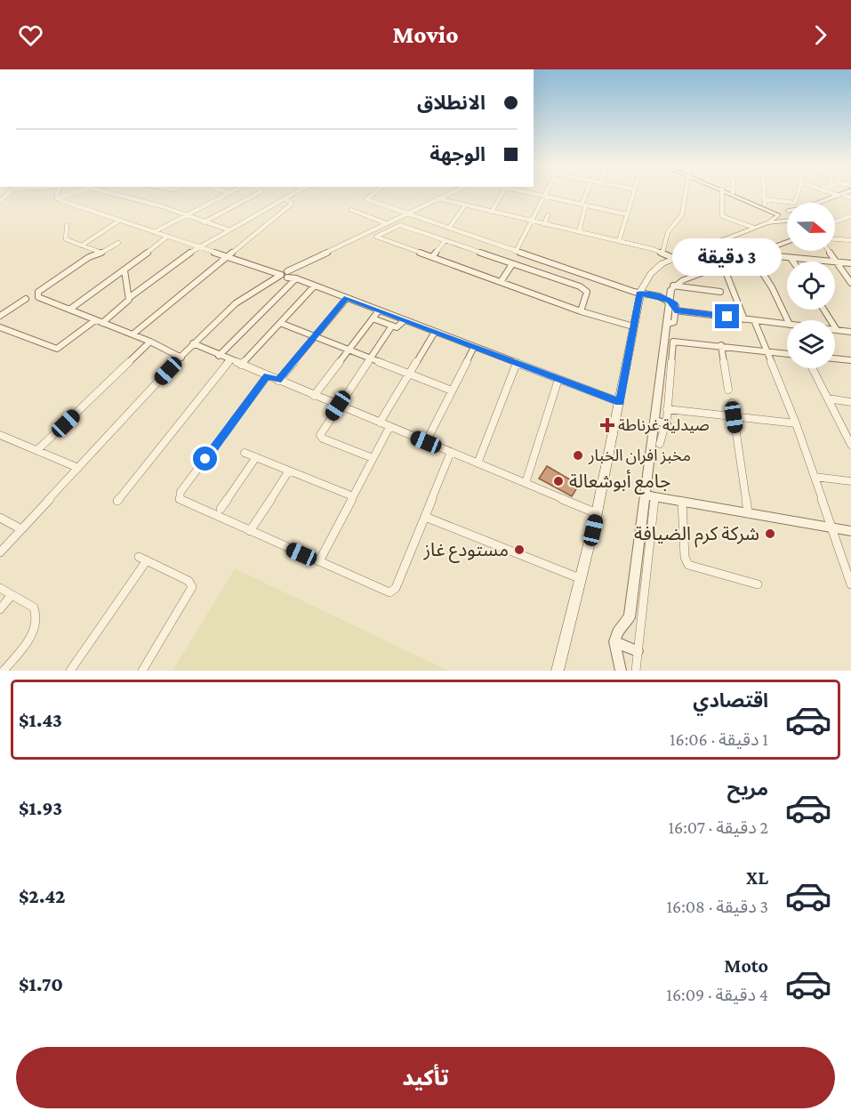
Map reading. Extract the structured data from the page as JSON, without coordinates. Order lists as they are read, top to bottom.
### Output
{
  "places": {
    "health": ["صيدلية غرناطة"],
    "other": [
      "مخبز افران الخبار",
      "جامع أبوشعالة",
      "شركة كرم الضيافة",
      "مستودع غاز"
    ]
  },
  "north": "right",
  "page": {
    "header": "Movio",
    "banner": ["الانطلاق", "الوجهة"],
    "bubble": "3 دقيقة",
    "list": [
      {
        "name": "اقتصادي",
        "note": "1 دقيقة · 16:06",
        "value": "$1.43"
      },
      {
        "name": "مريح",
        "note": "2 دقيقة · 16:07",
        "value": "$1.93"
      },
      {
        "name": "XL",
        "note": "3 دقيقة · 16:08",
        "value": "$2.42"
      },
      {
        "name": "Moto",
        "note": "4 دقيقة · 16:09",
        "value": "$1.70"
      }
    ],
    "buttons": "تأكيد"
  }
}
